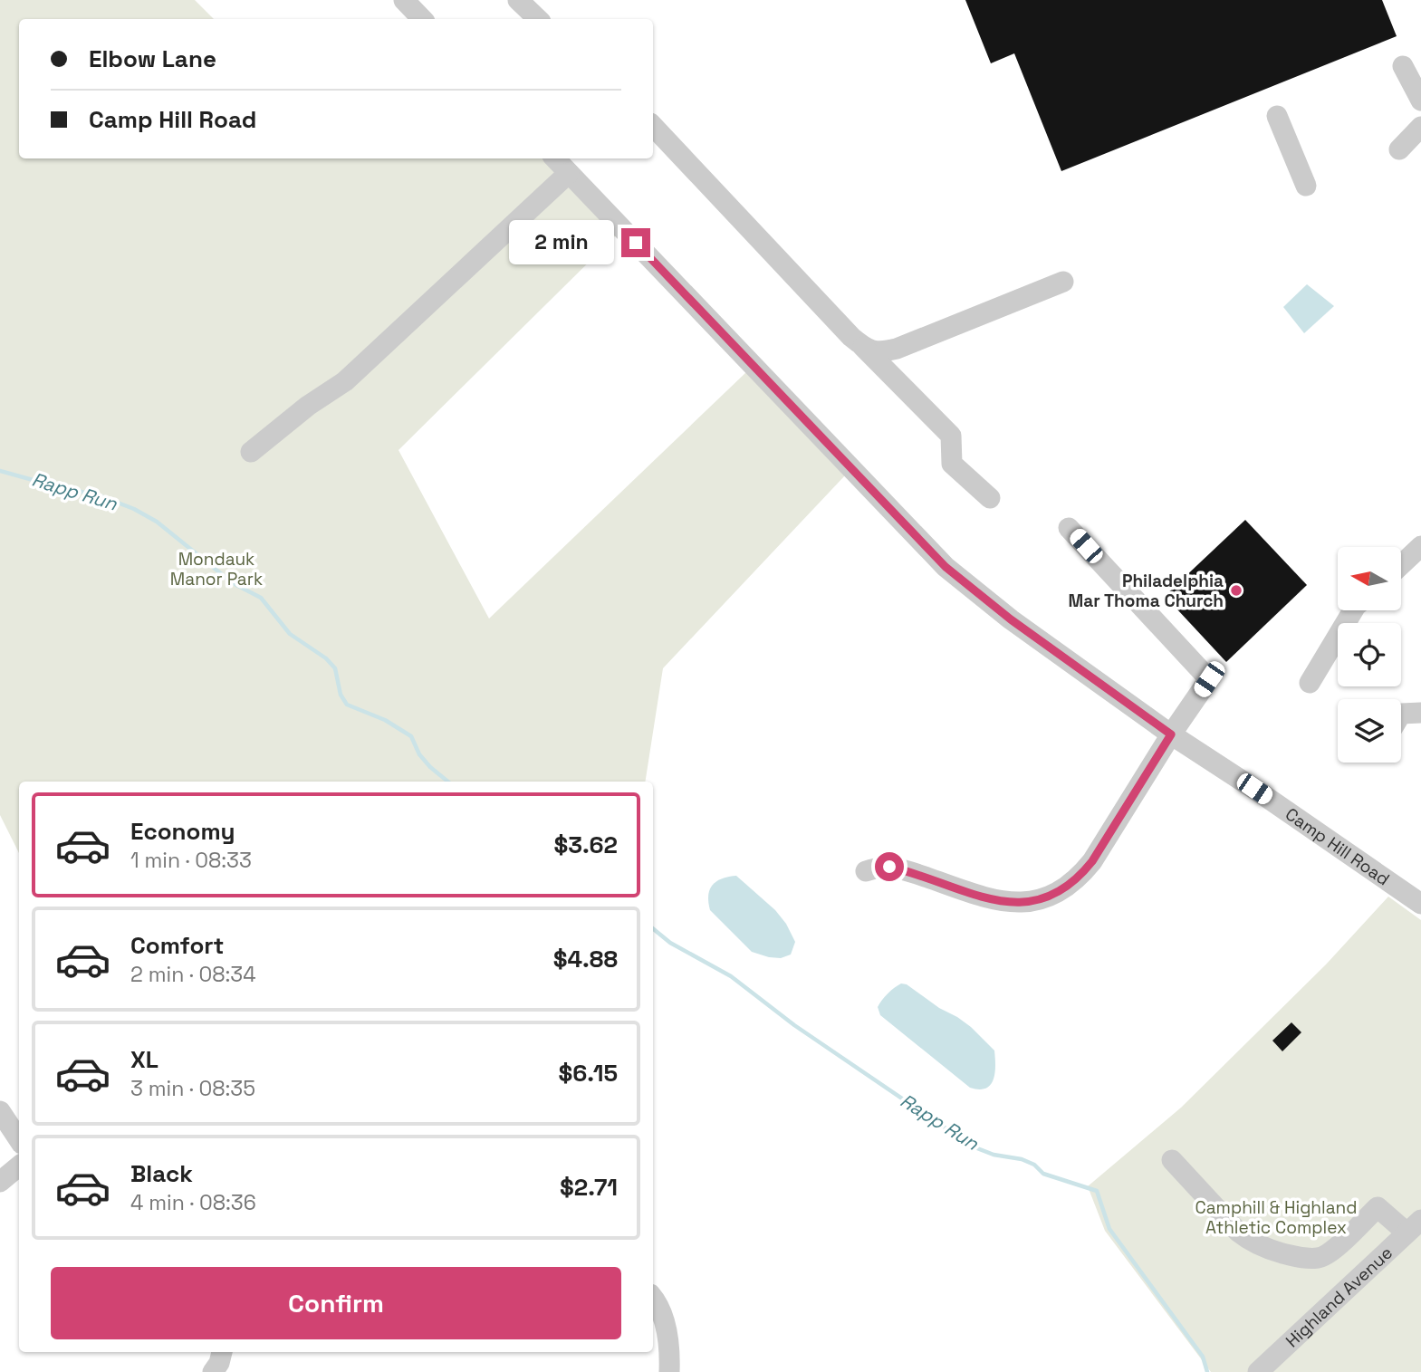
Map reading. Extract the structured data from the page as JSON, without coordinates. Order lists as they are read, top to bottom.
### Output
{
  "streets": {
    "street": ["Camp Hill Road", "Highland Avenue"]
  },
  "water": ["Rapp Run"],
  "parks": ["Mondauk Manor Park", "Camphill & Highland Athletic Complex"],
  "places": ["Philadelphia Mar Thoma Church"],
  "north": "left",
  "page": {
    "banner": ["Elbow Lane", "Camp Hill Road"],
    "bubble": "2 min",
    "list": [
      {
        "name": "Economy",
        "note": "1 min · 08:33",
        "value": "$3.62"
      },
      {
        "name": "Comfort",
        "note": "2 min · 08:34",
        "value": "$4.88"
      },
      {
        "name": "XL",
        "note": "3 min · 08:35",
        "value": "$6.15"
      },
      {
        "name": "Black",
        "note": "4 min · 08:36",
        "value": "$2.71"
      }
    ],
    "buttons": "Confirm"
  }
}
